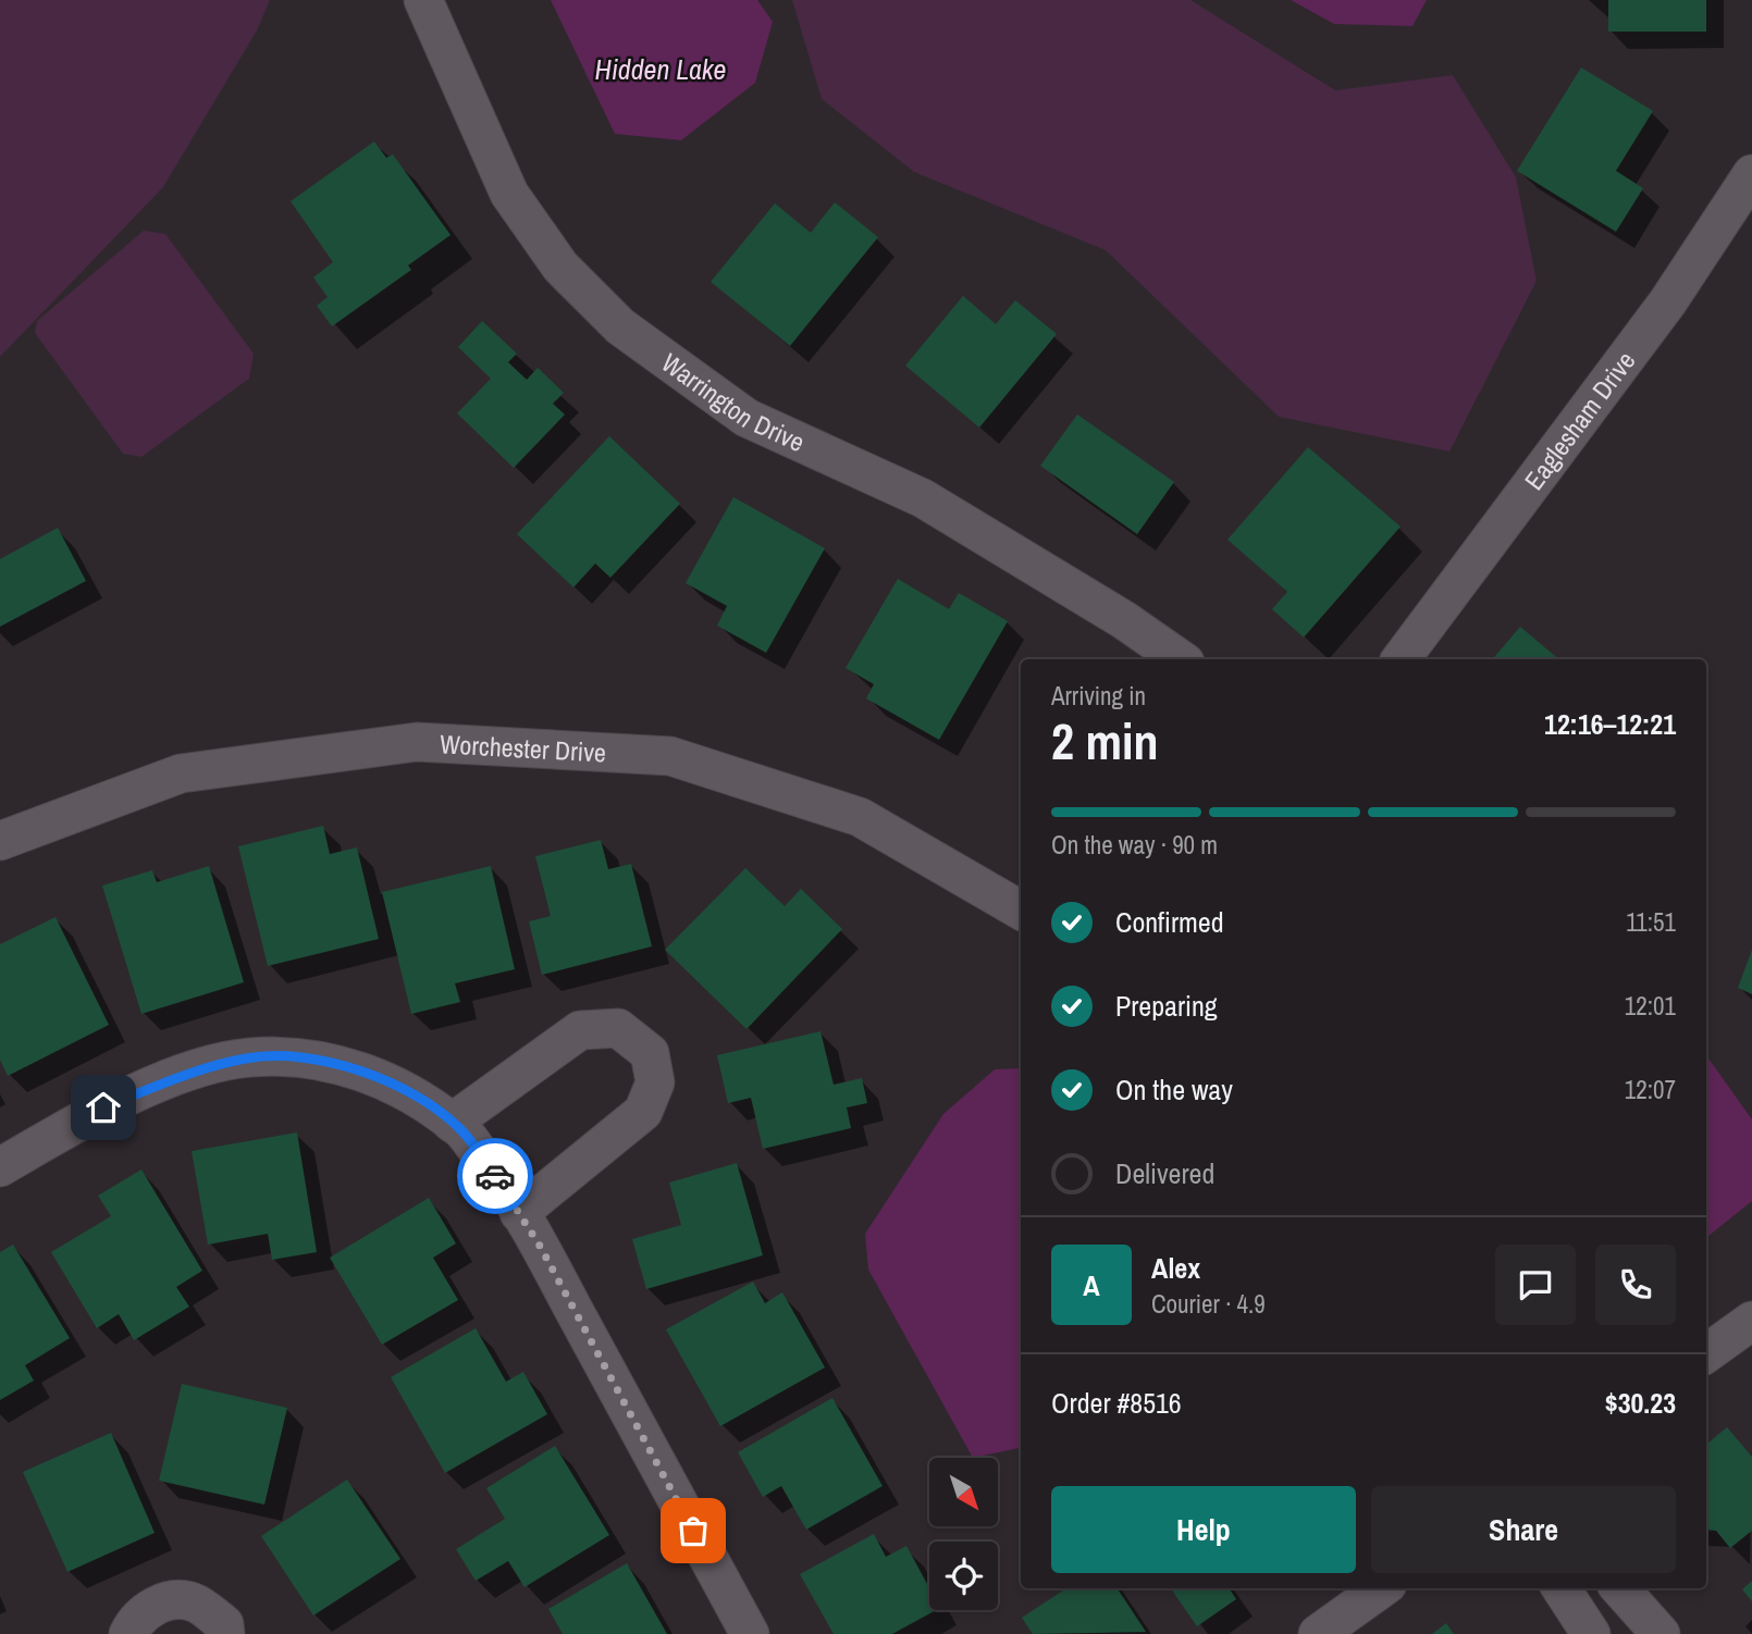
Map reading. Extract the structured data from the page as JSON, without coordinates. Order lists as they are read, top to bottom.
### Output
{
  "streets": {
    "street": ["Warrington Drive", "Eaglesham Drive", "Worchester Drive"]
  },
  "water": ["Hidden Lake"],
  "north": "bottom right",
  "page": {
    "heading": ["2 min", "Arriving in", "12:16–12:21"],
    "panel": [
      "Alex",
      "Courier · 4.9",
      "Order #8516",
      "$30.23"
    ],
    "bar": "On the way · 90 m",
    "list": [
      ["Confirmed", "11:51"],
      ["Preparing", "12:01"],
      ["On the way", "12:07"],
      "Delivered"
    ],
    "round": "A",
    "buttons": ["Help", "Share"]
  }
}
